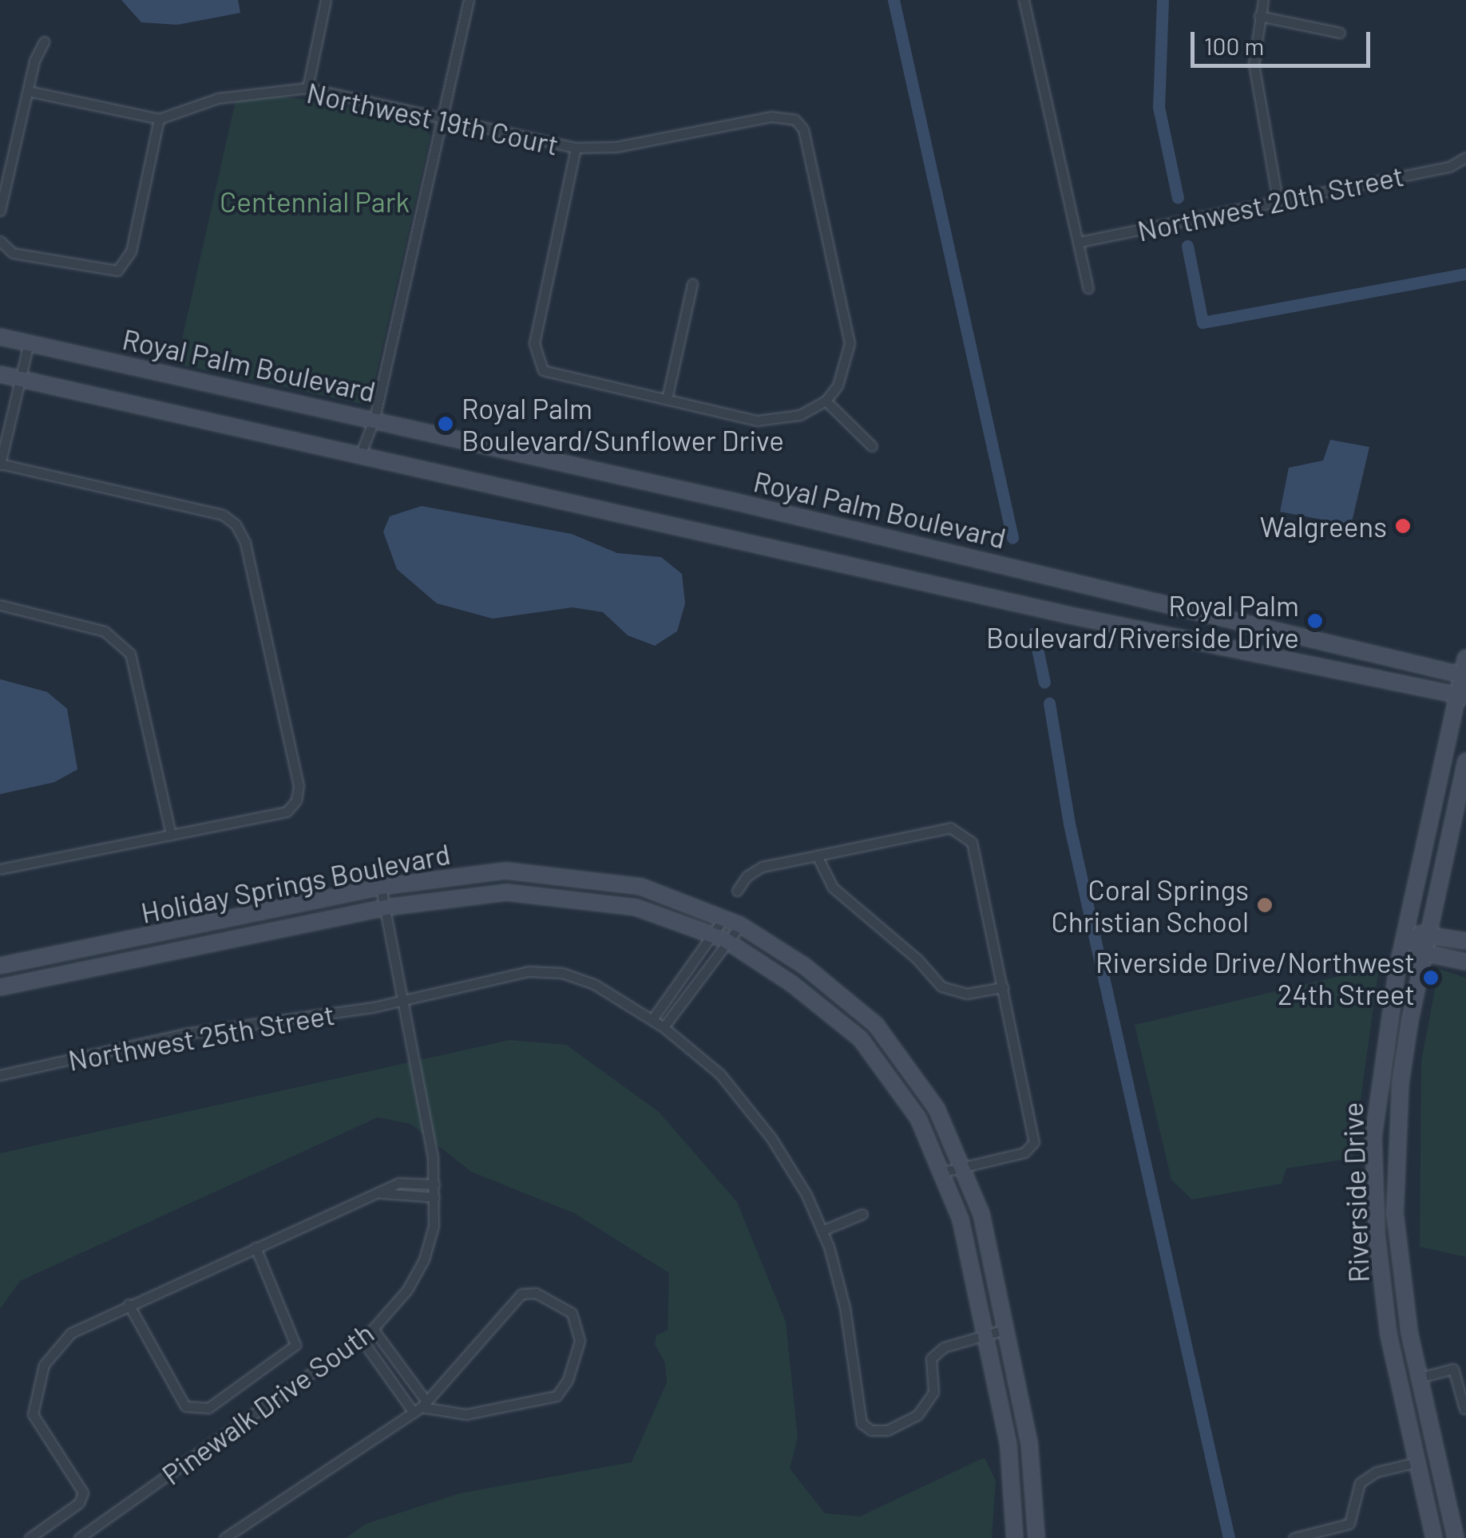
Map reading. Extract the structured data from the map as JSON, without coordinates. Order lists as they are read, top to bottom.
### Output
{
  "streets": {
    "street": [
      "Northwest 19th Court",
      "Northwest 20th Street",
      "Royal Palm Boulevard",
      "Holiday Springs Boulevard",
      "Northwest 25th Street",
      "Riverside Drive",
      "Pinewalk Drive South"
    ]
  },
  "crossings": [
    ["Royal Palm Boulevard", "Riverside Drive"],
    ["Holiday Springs Boulevard", "Northwest 25th Street"],
    ["Holiday Springs Boulevard", "Pinewalk Drive South"],
    ["Northwest 25th Street", "Pinewalk Drive South"]
  ],
  "parks": ["Centennial Park"],
  "places": [
    "Royal Palm Boulevard/Sunflower Drive",
    "Walgreens",
    "Royal Palm Boulevard/Riverside Drive",
    "Coral Springs Christian School",
    "Riverside Drive/Northwest 24th Street"
  ],
  "scale_bar": "100 m"
}
